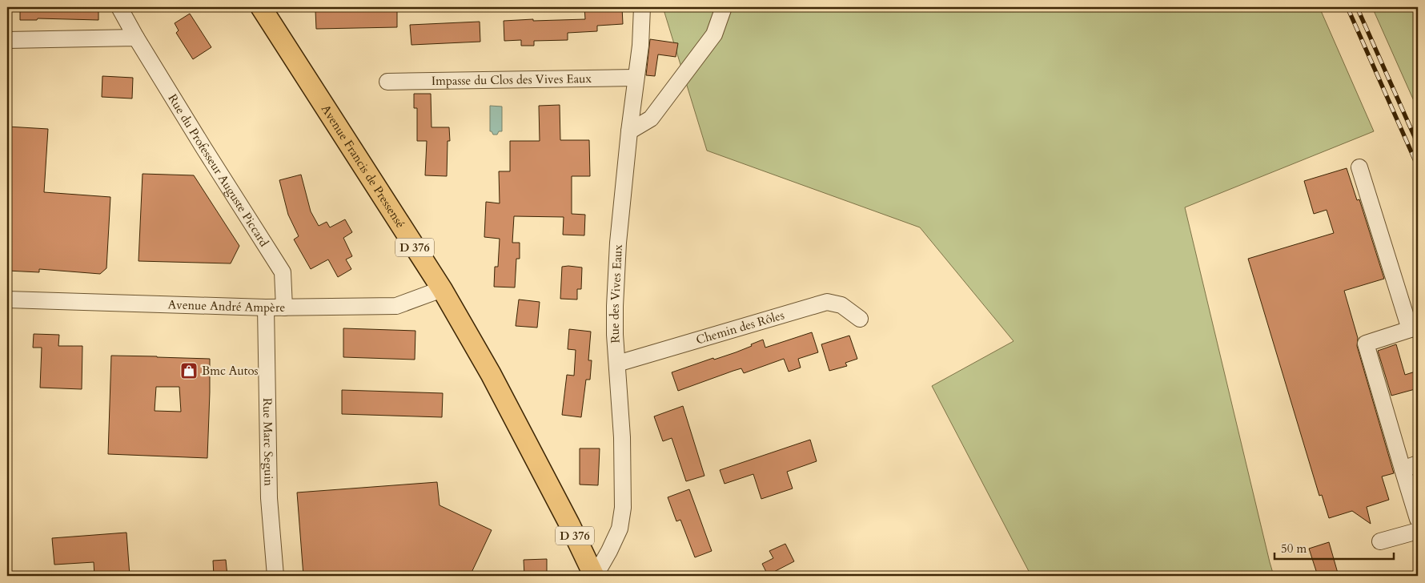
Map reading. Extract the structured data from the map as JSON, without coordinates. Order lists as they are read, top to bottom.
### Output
{
  "streets": {
    "main road": ["Avenue Francis de Pressensé", "D 376"],
    "street": [
      "Impasse du Clos des Vives Eaux",
      "Rue du Professeur Auguste Piccard",
      "Rue des Vives Eaux",
      "Avenue André Ampère",
      "Chemin des Rôles",
      "Rue Marc Seguin"
    ]
  },
  "crossings": [
    ["Impasse du Clos des Vives Eaux", "Rue des Vives Eaux"],
    ["Avenue Francis de Pressensé", "Rue des Vives Eaux"],
    ["Avenue Francis de Pressensé", "Avenue André Ampère"],
    ["Rue du Professeur Auguste Piccard", "Avenue André Ampère"],
    ["Rue des Vives Eaux", "Chemin des Rôles"],
    ["Avenue André Ampère", "Rue Marc Seguin"]
  ],
  "places": {
    "shop": ["Bmc Autos"]
  },
  "scale_bar": "50 m"
}
